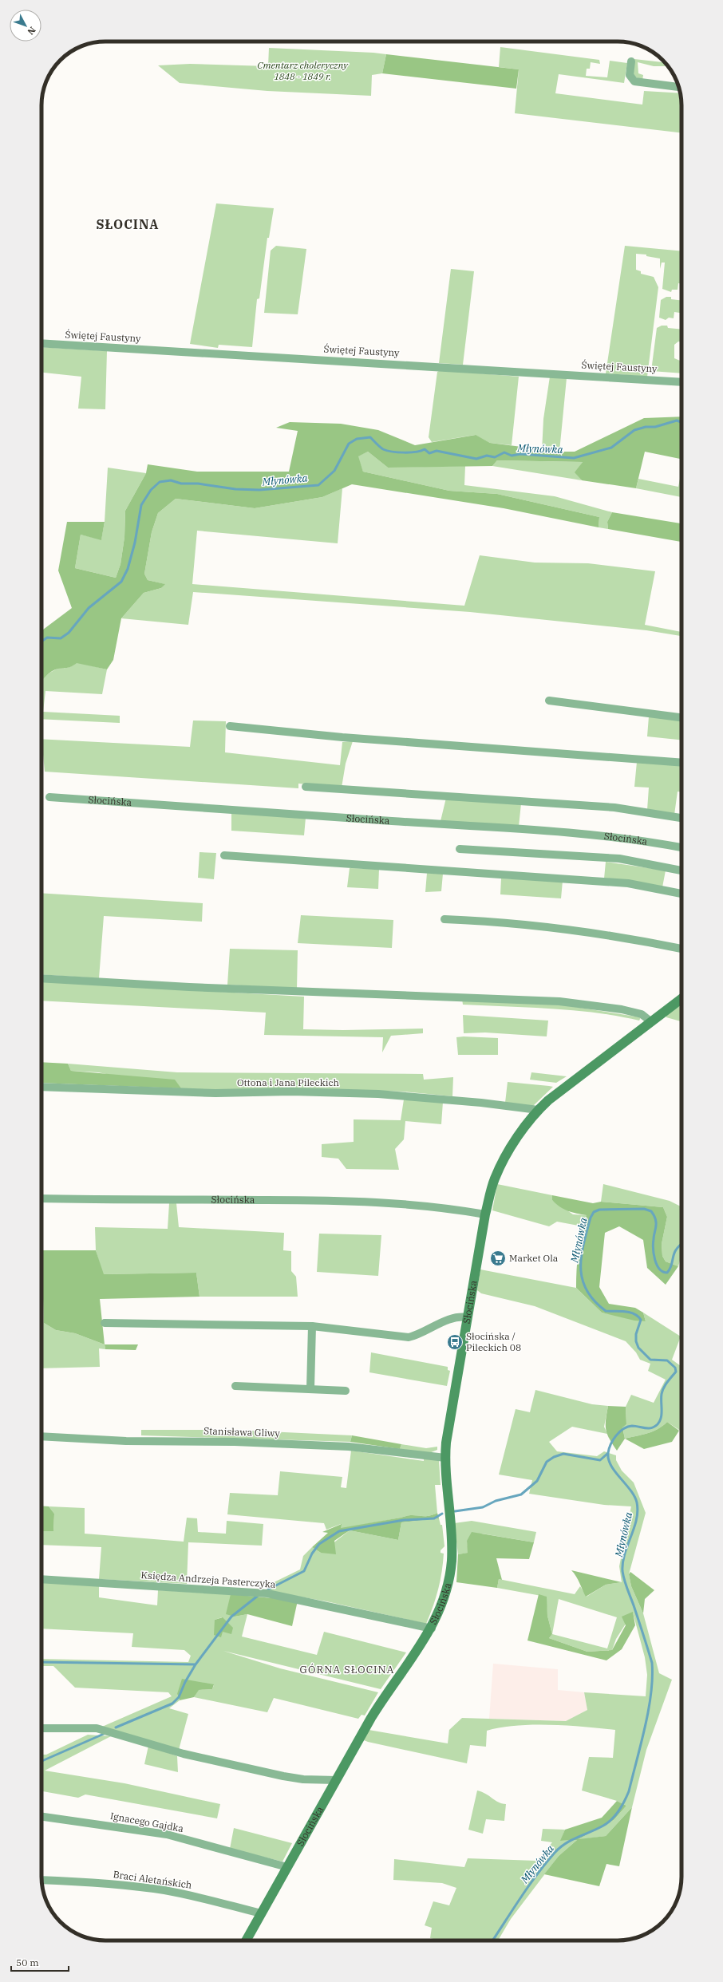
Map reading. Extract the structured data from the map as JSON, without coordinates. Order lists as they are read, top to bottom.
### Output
{
  "streets": {
    "street": [
      "Świętej Faustyny",
      "Słocińska",
      "Ottona i Jana Pileckich",
      "Stanisława Gliwy",
      "Księdza Andrzeja Pasterczyka",
      "Ignacego Gajdka",
      "Braci Aletańskich"
    ]
  },
  "crossings": [
    ["Słocińska", "Ottona i Jana Pileckich"],
    ["Słocińska", "Stanisława Gliwy"],
    ["Słocińska", "Księdza Andrzeja Pasterczyka"],
    ["Słocińska", "Ignacego Gajdka"],
    ["Słocińska", "Braci Aletańskich"]
  ],
  "districts": ["SŁOCINA", "GÓRNA SŁOCINA"],
  "water": ["Młynówka"],
  "parks": ["Cmentarz choleryczny 1848 - 1849 r."],
  "places": {
    "supermarket": ["Market Ola"],
    "bus stop": ["Słocińska / Pileckich 08"]
  },
  "scale_bar": "50 m",
  "north": "bottom right"
}
